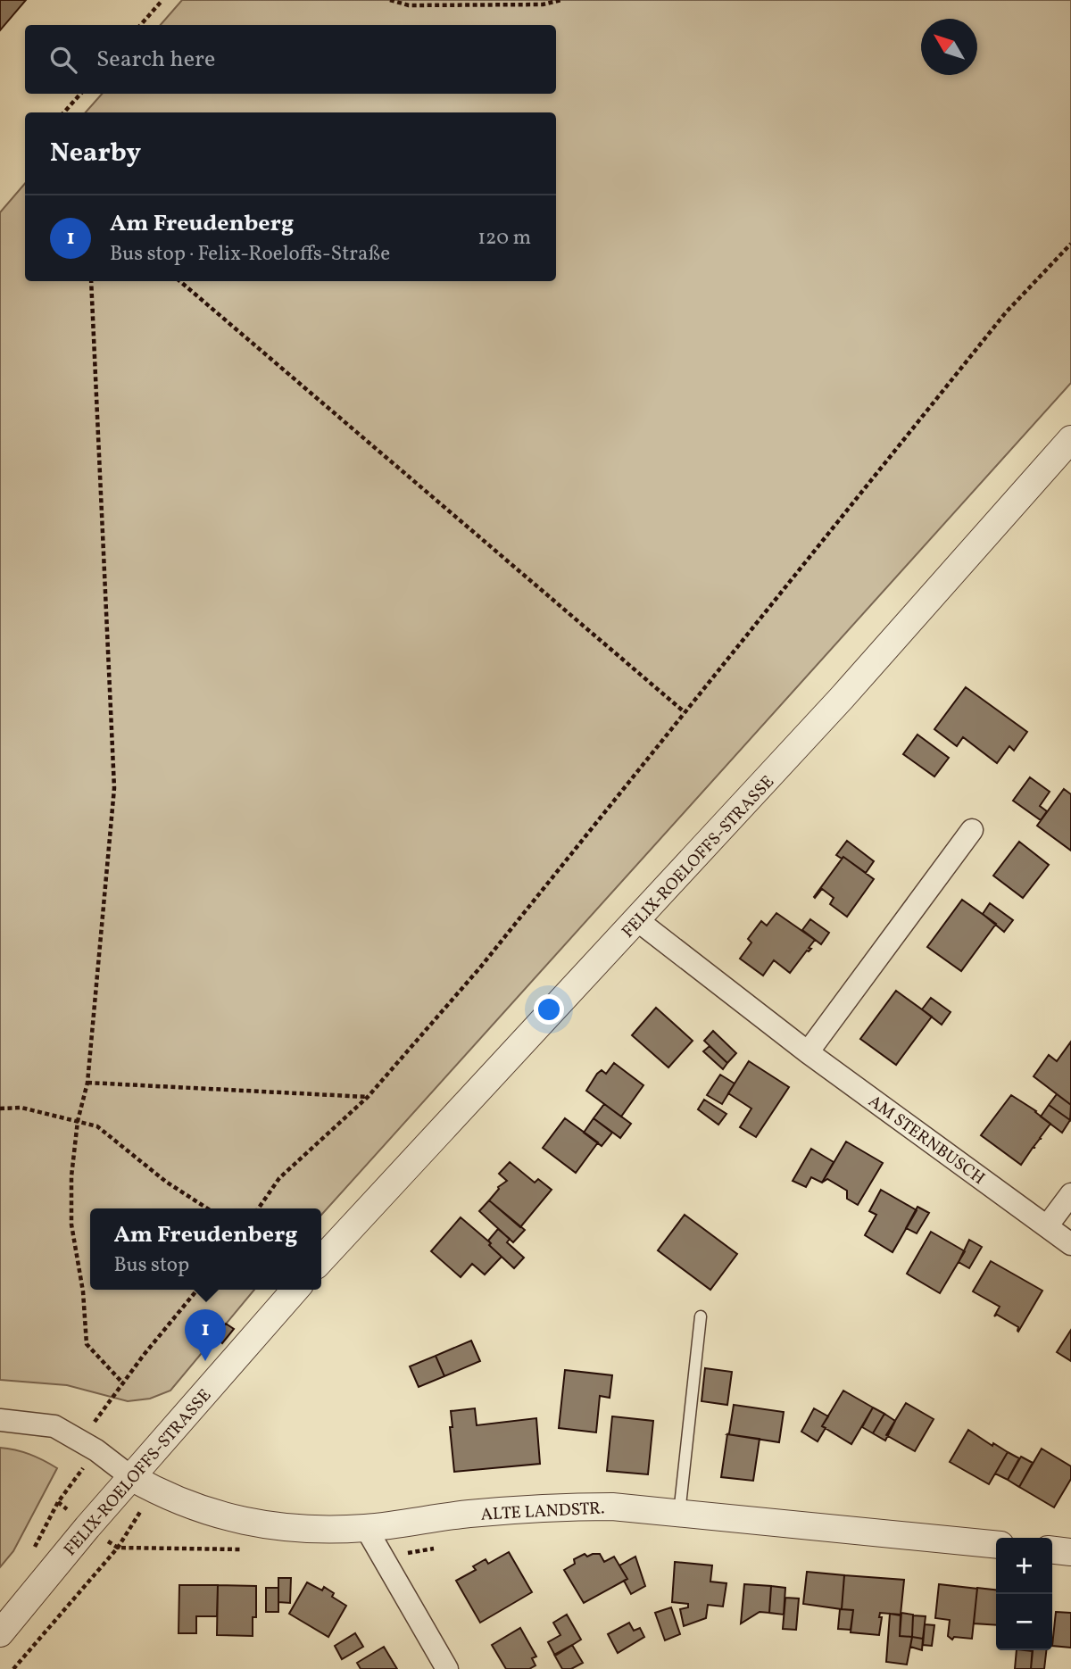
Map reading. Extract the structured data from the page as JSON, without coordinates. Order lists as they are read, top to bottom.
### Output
{
  "streets": {
    "street": ["FELIX-ROELOFFS-STRASSE", "AM STERNBUSCH", "ALTE LANDSTR."]
  },
  "crossings": [
    ["FELIX-ROELOFFS-STRASSE", "AM STERNBUSCH"],
    ["FELIX-ROELOFFS-STRASSE", "ALTE LANDSTR."]
  ],
  "north": "top left",
  "page": {
    "search": "Search here",
    "heading": "Nearby",
    "list": [
      {
        "mark": "1",
        "name": "Am Freudenberg",
        "note": "Bus stop · Felix-Roeloffs-Straße",
        "value": "120 m"
      }
    ],
    "popup": ["Am Freudenberg", "Bus stop"],
    "pins": "1",
    "map_buttons": ["+", "−"]
  }
}
